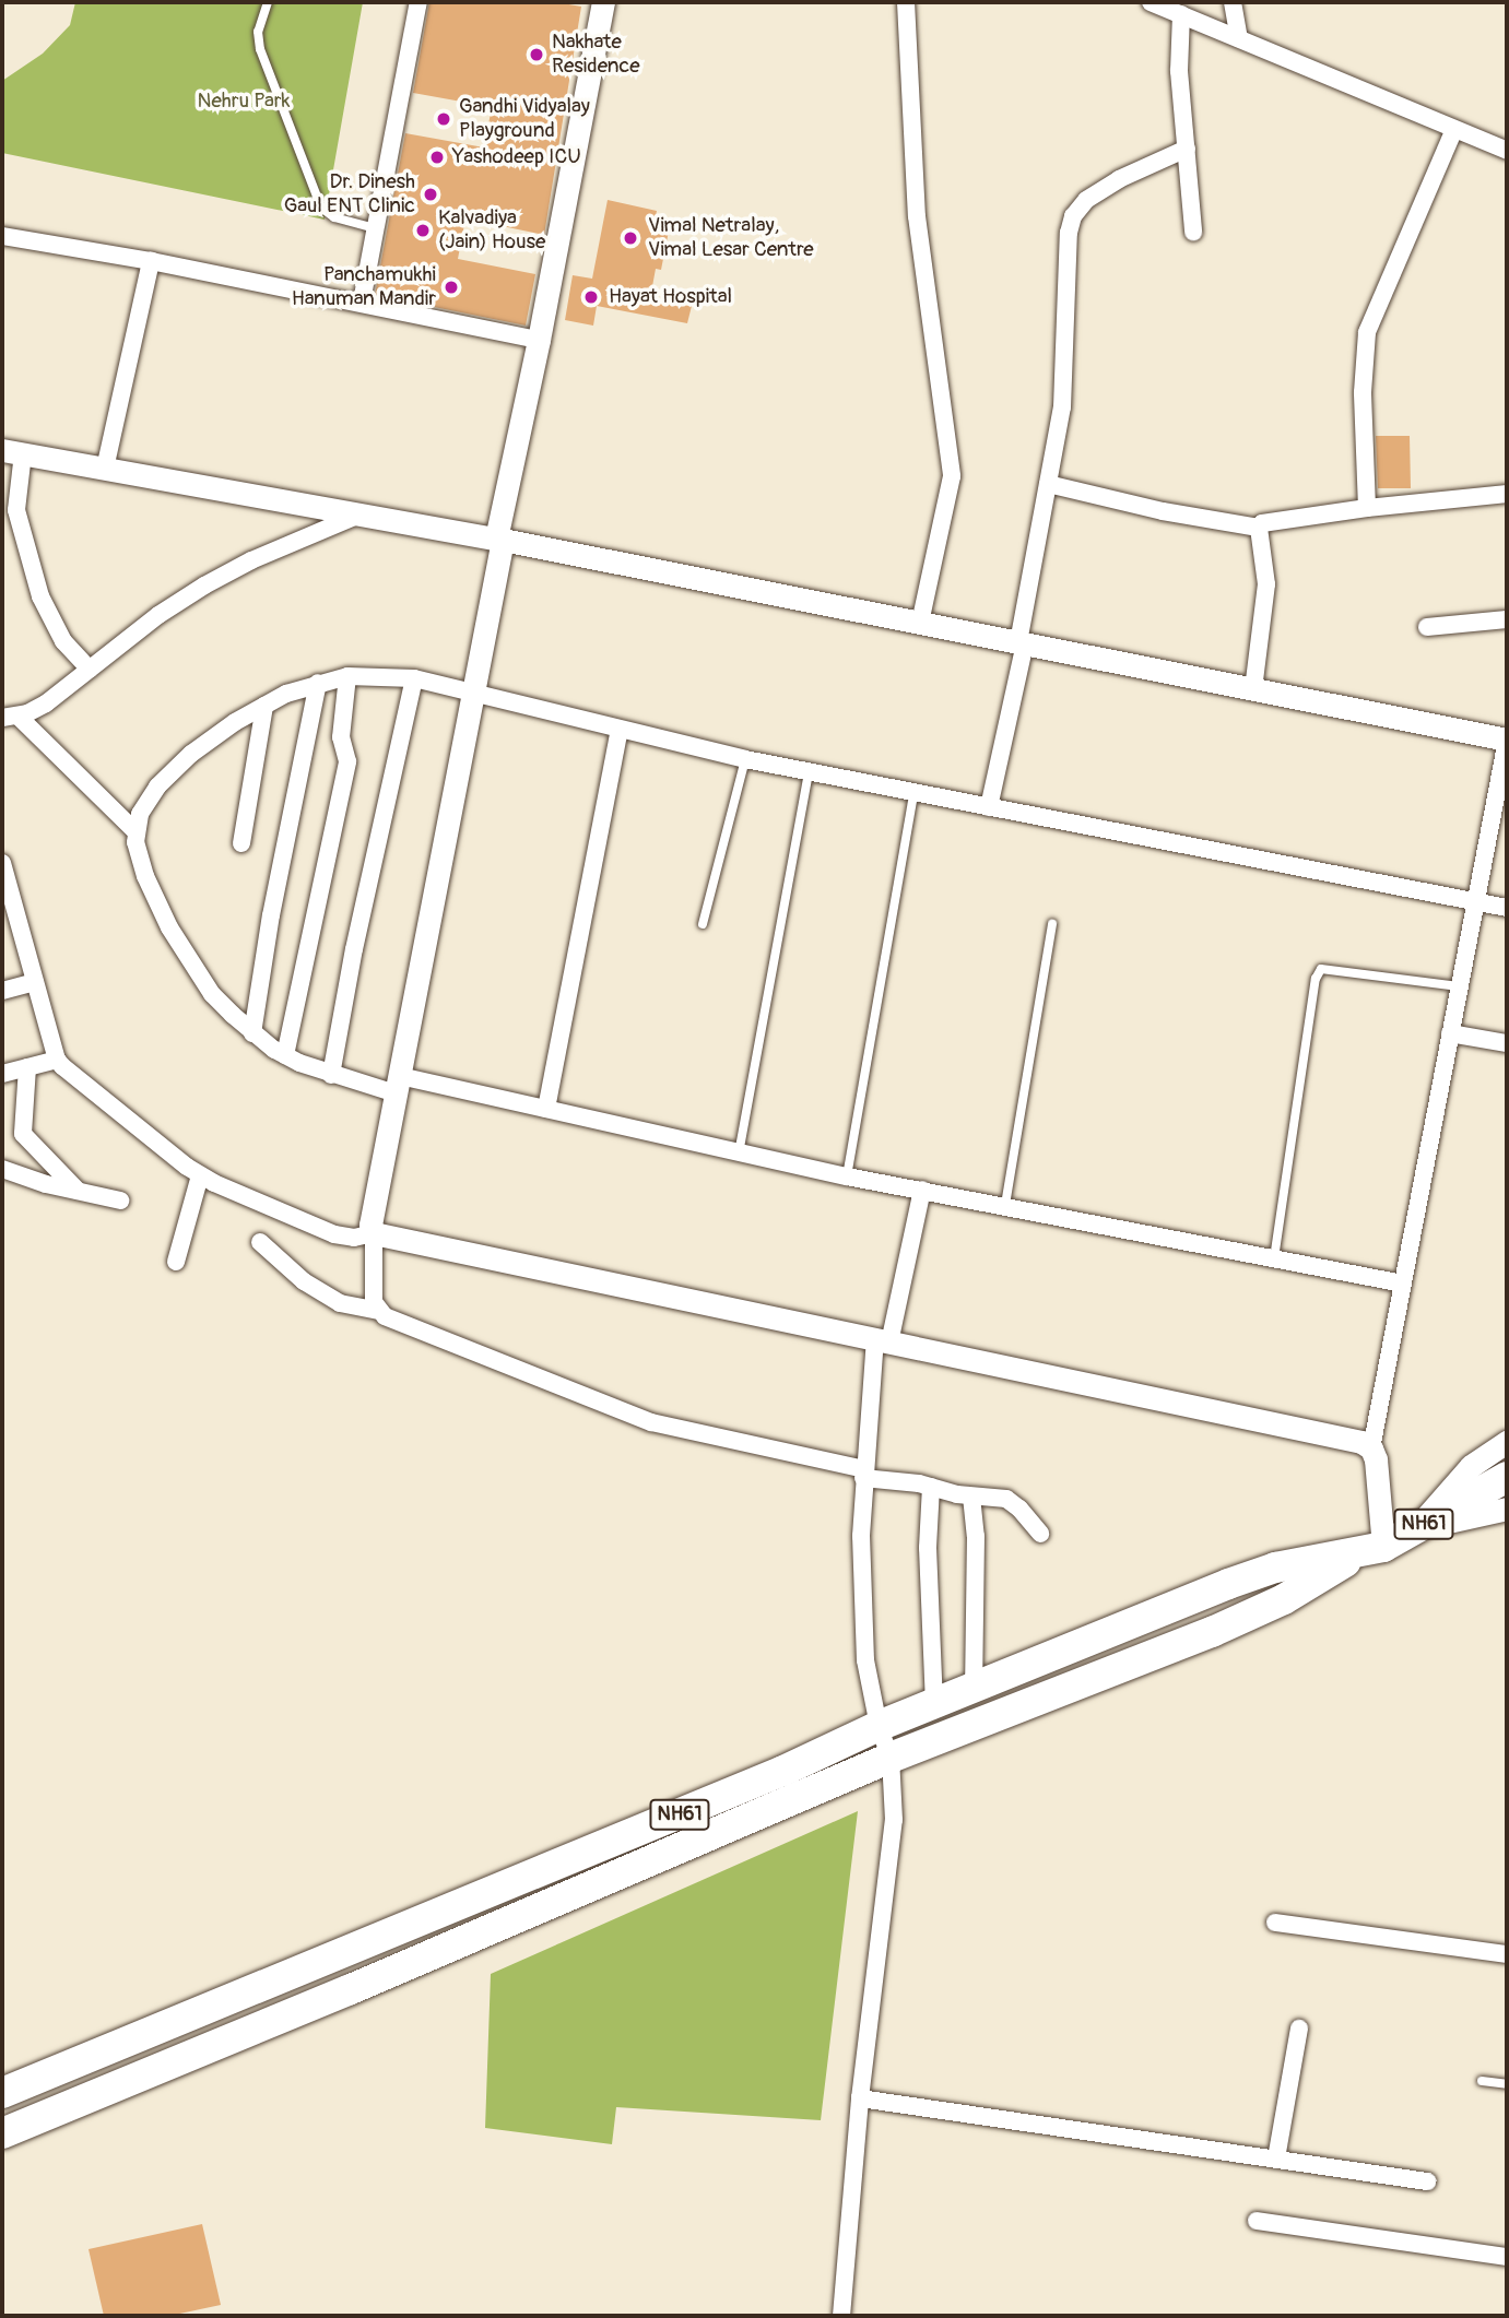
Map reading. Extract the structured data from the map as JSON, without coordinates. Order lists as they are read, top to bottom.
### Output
{
  "streets": {
    "highway": ["NH61"]
  },
  "parks": ["Nehru Park"],
  "places": [
    "Nakhate Residence",
    "Gandhi Vidyalay Playground",
    "Yashodeep ICU",
    "Dr. Dinesh Gaul ENT Clinic",
    "Kalvadiya (Jain) House",
    "Vimal Netralay, Vimal Lesar Centre",
    "Panchamukhi Hanuman Mandir",
    "Hayat Hospital"
  ]
}
